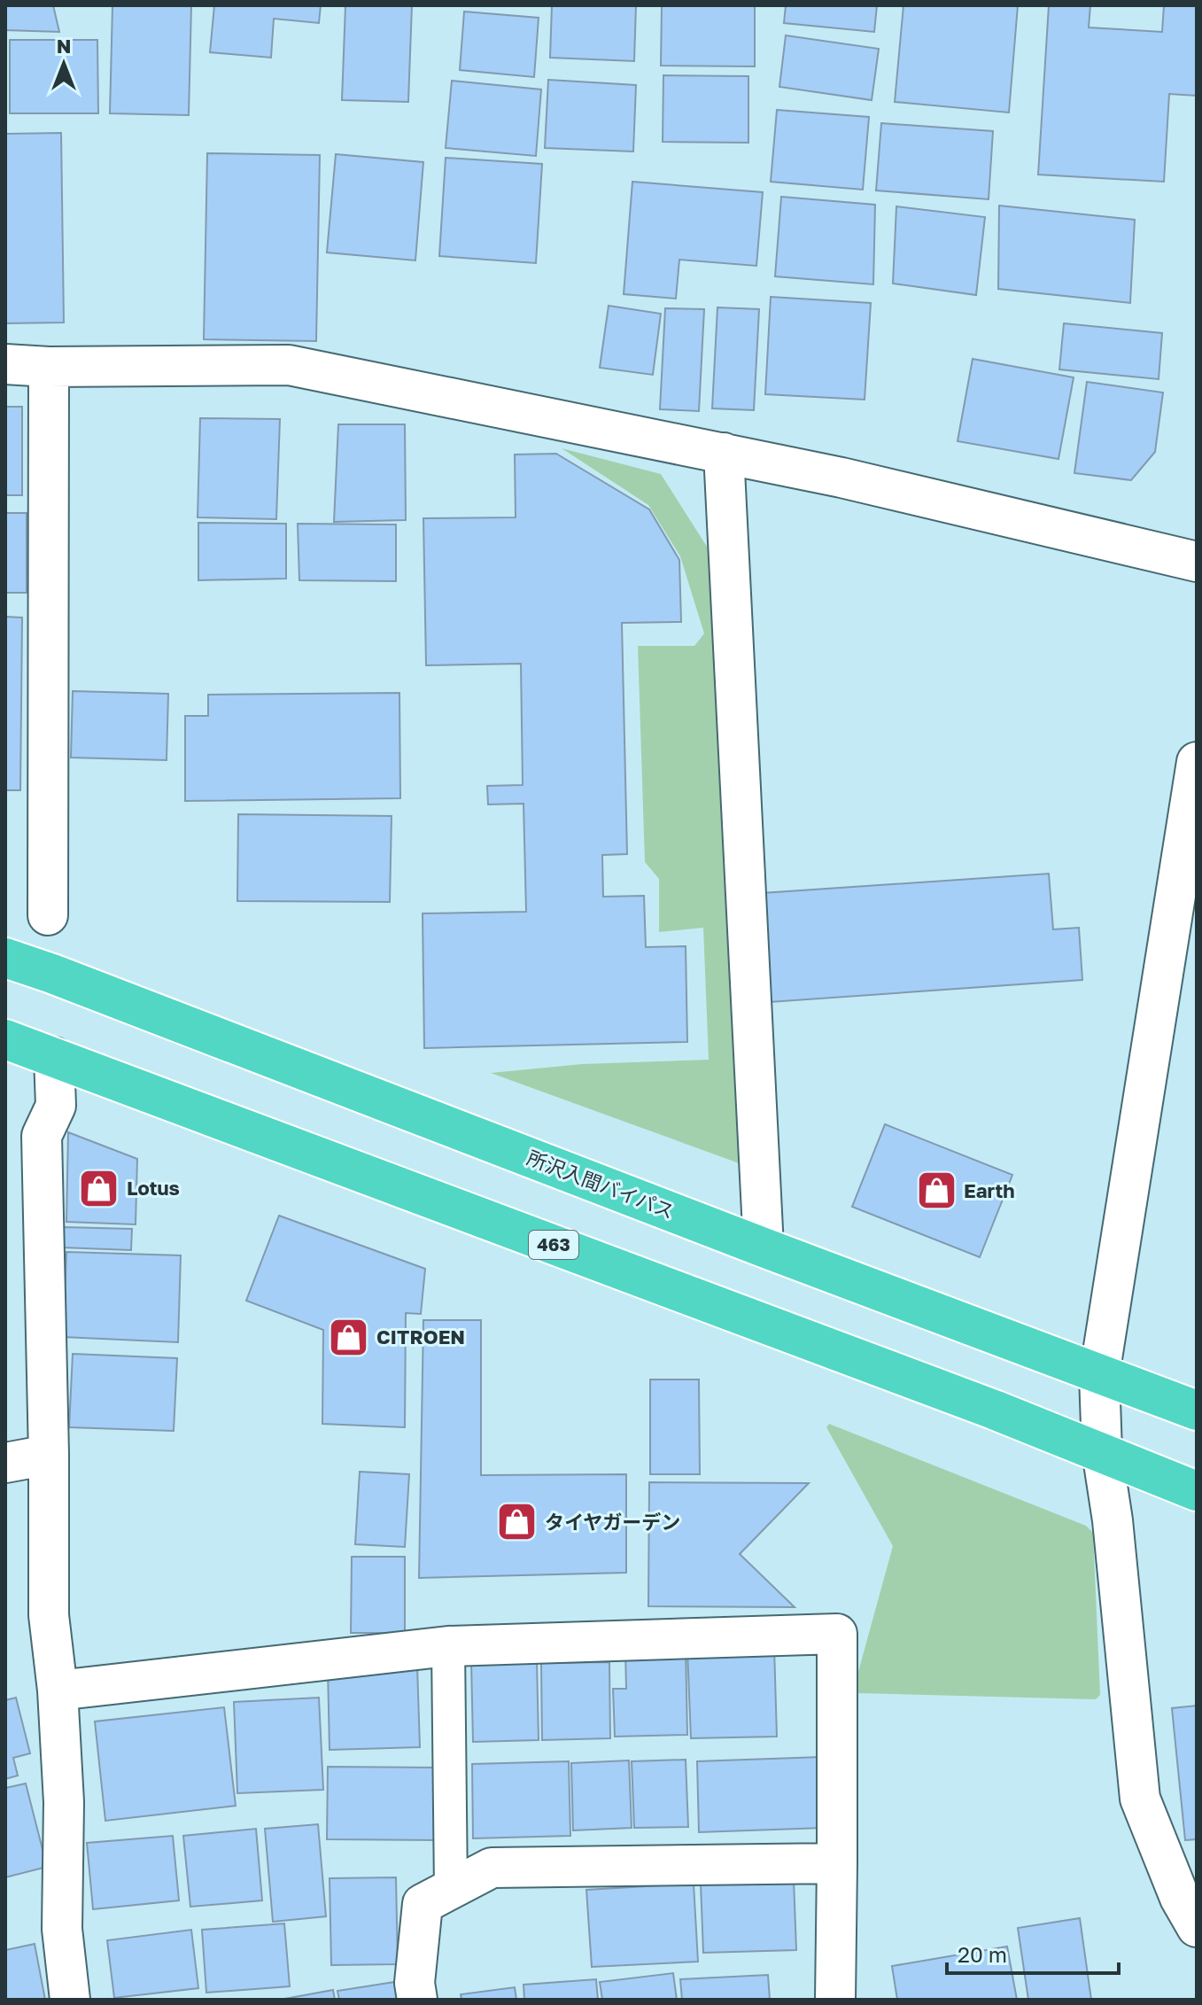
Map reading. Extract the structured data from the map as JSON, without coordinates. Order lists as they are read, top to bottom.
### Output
{
  "streets": {
    "highway": ["所沢入間バイパス", "463"]
  },
  "places": {
    "shop": [
      "Lotus",
      "Earth",
      "CITROEN",
      "タイヤガーデン"
    ]
  },
  "scale_bar": "20 m",
  "north": "top"
}
